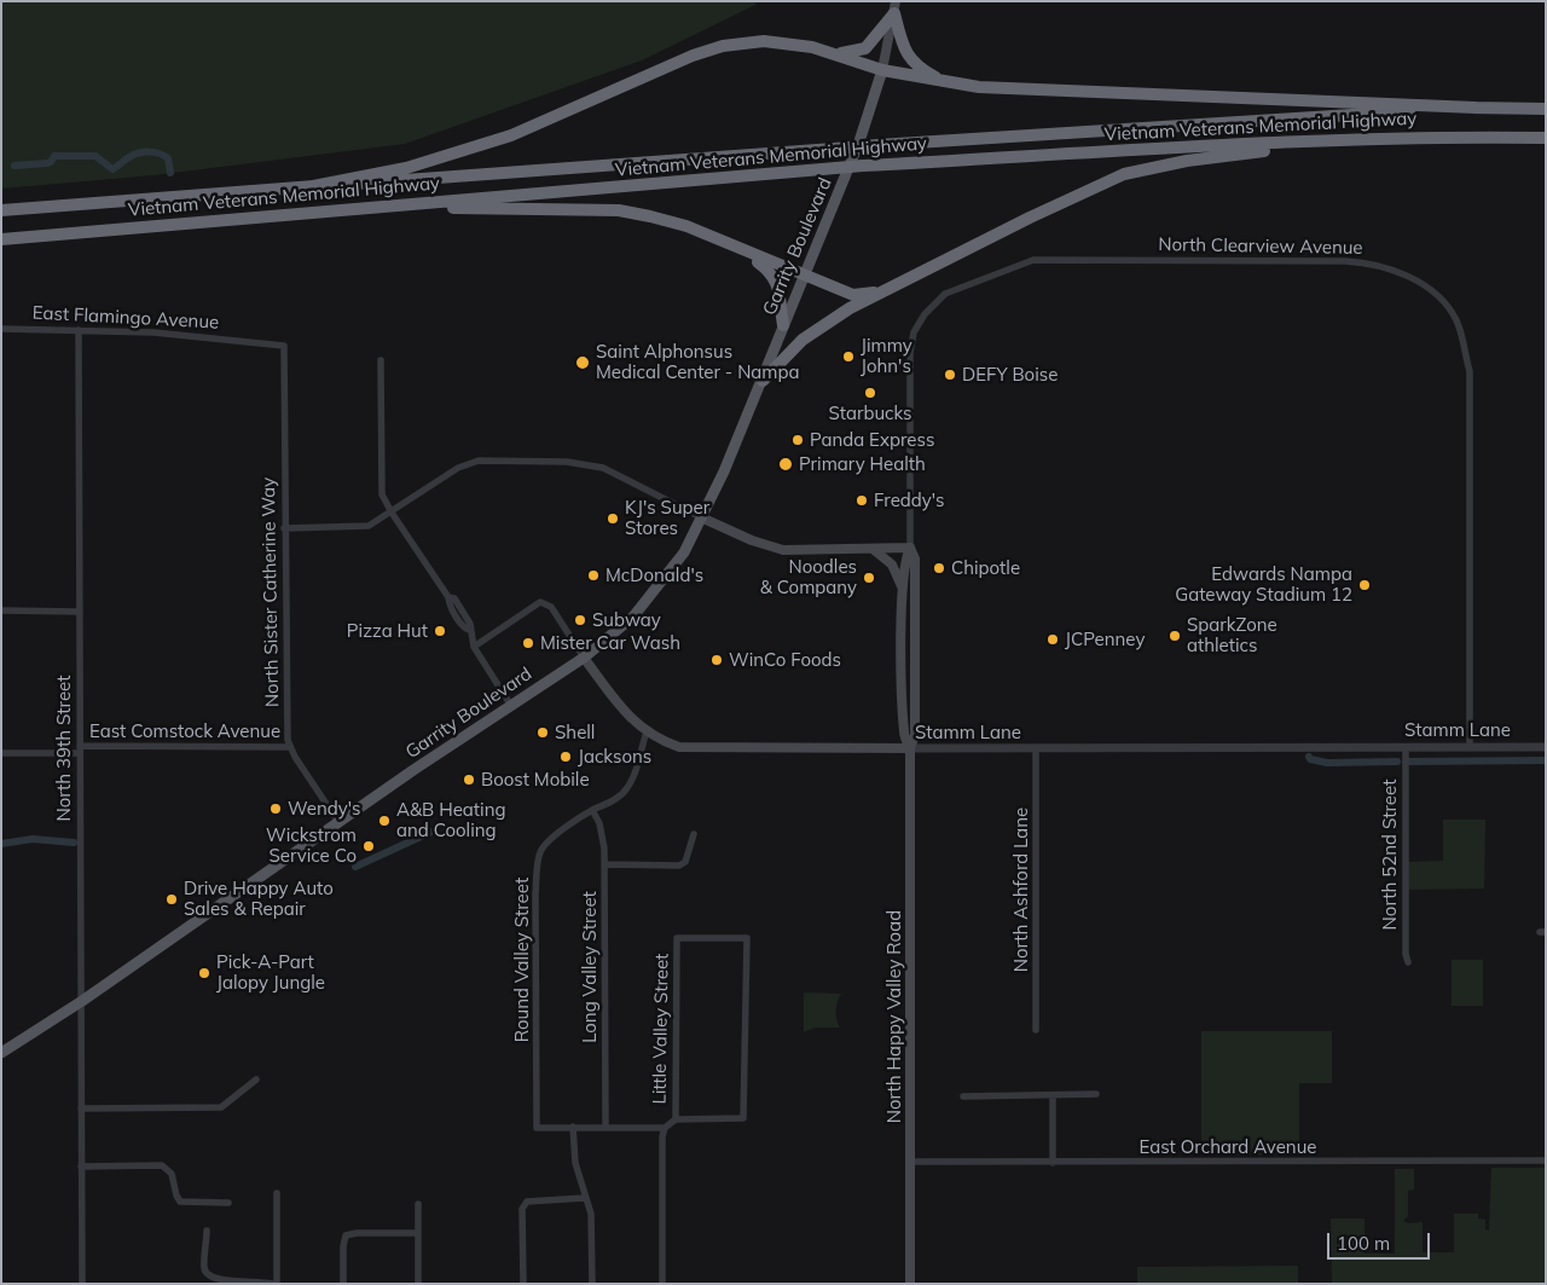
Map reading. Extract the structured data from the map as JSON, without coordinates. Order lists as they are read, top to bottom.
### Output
{
  "streets": {
    "highway": ["Vietnam Veterans Memorial Highway"],
    "main road": ["Garrity Boulevard", "Stamm Lane", "North Happy Valley Road"],
    "street": [
      "North Clearview Avenue",
      "East Flamingo Avenue",
      "North Sister Catherine Way",
      "East Comstock Avenue",
      "North 39th Street",
      "North 52nd Street",
      "North Ashford Lane",
      "Round Valley Street",
      "Long Valley Street",
      "Little Valley Street",
      "East Orchard Avenue"
    ]
  },
  "crossings": [
    ["Garrity Boulevard", "Stamm Lane"],
    ["Garrity Boulevard", "North 39th Street"],
    ["North Clearview Avenue", "Stamm Lane"],
    ["North Clearview Avenue", "North Happy Valley Road"],
    ["East Flamingo Avenue", "North Sister Catherine Way"],
    ["East Flamingo Avenue", "North 39th Street"],
    ["North Sister Catherine Way", "East Comstock Avenue"],
    ["Stamm Lane", "North 52nd Street"],
    ["Stamm Lane", "North Ashford Lane"],
    ["Stamm Lane", "Round Valley Street"],
    ["Stamm Lane", "North Happy Valley Road"],
    ["East Comstock Avenue", "North 39th Street"],
    ["Round Valley Street", "Long Valley Street"],
    ["North Happy Valley Road", "East Orchard Avenue"]
  ],
  "places": [
    "Jimmy John's",
    "Saint Alphonsus Medical Center - Nampa",
    "DEFY Boise",
    "Starbucks",
    "Panda Express",
    "Primary Health",
    "Freddy's",
    "KJ's Super Stores",
    "Chipotle",
    "McDonald's",
    "Noodles & Company",
    "Edwards Nampa Gateway Stadium 12",
    "Subway",
    "Pizza Hut",
    "SparkZone athletics",
    "JCPenney",
    "Mister Car Wash",
    "WinCo Foods",
    "Shell",
    "Jacksons",
    "Boost Mobile",
    "Wendy's",
    "A&B Heating and Cooling",
    "Wickstrom Service Co",
    "Drive Happy Auto Sales & Repair",
    "Pick-A-Part Jalopy Jungle"
  ],
  "scale_bar": "100 m"
}
